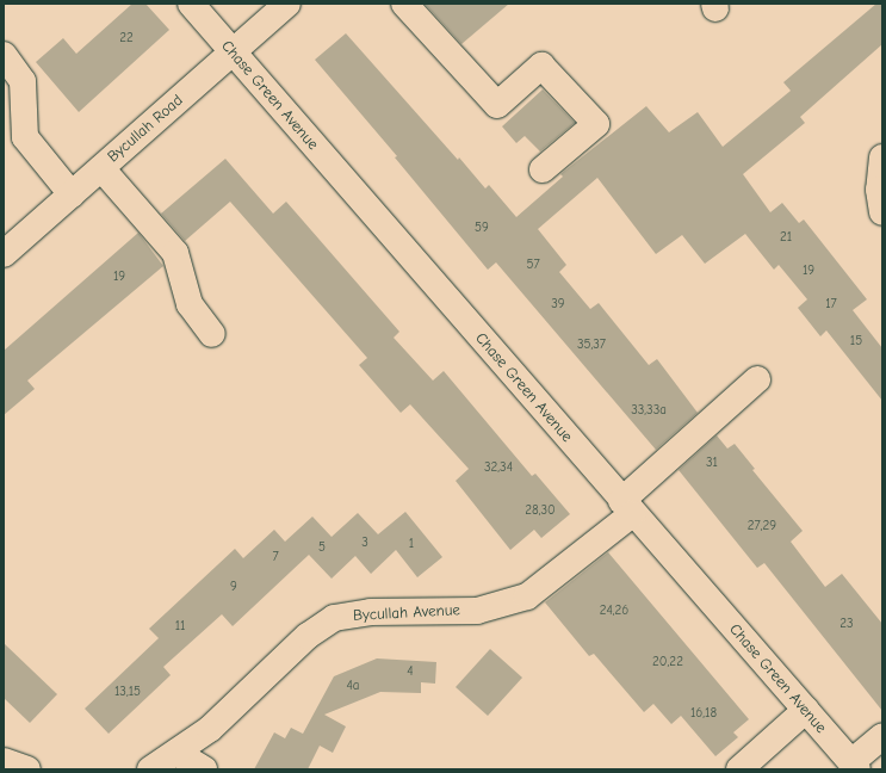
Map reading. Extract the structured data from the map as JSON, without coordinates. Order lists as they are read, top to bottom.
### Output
{
  "streets": {
    "street": ["Chase Green Avenue", "Bycullah Road", "Bycullah Avenue"]
  },
  "crossings": [
    ["Chase Green Avenue", "Bycullah Road"],
    ["Chase Green Avenue", "Bycullah Avenue"]
  ],
  "house_numbers": [
    "22",
    "59",
    "21",
    "57",
    "19",
    "19",
    "39",
    "17",
    "15",
    "35,37",
    "33,33a",
    "31",
    "32,34",
    "28,30",
    "27,29",
    "3",
    "1",
    "5",
    "7",
    "9",
    "24,26",
    "23",
    "11",
    "20,22",
    "4",
    "4a",
    "13,15",
    "16,18"
  ]
}
